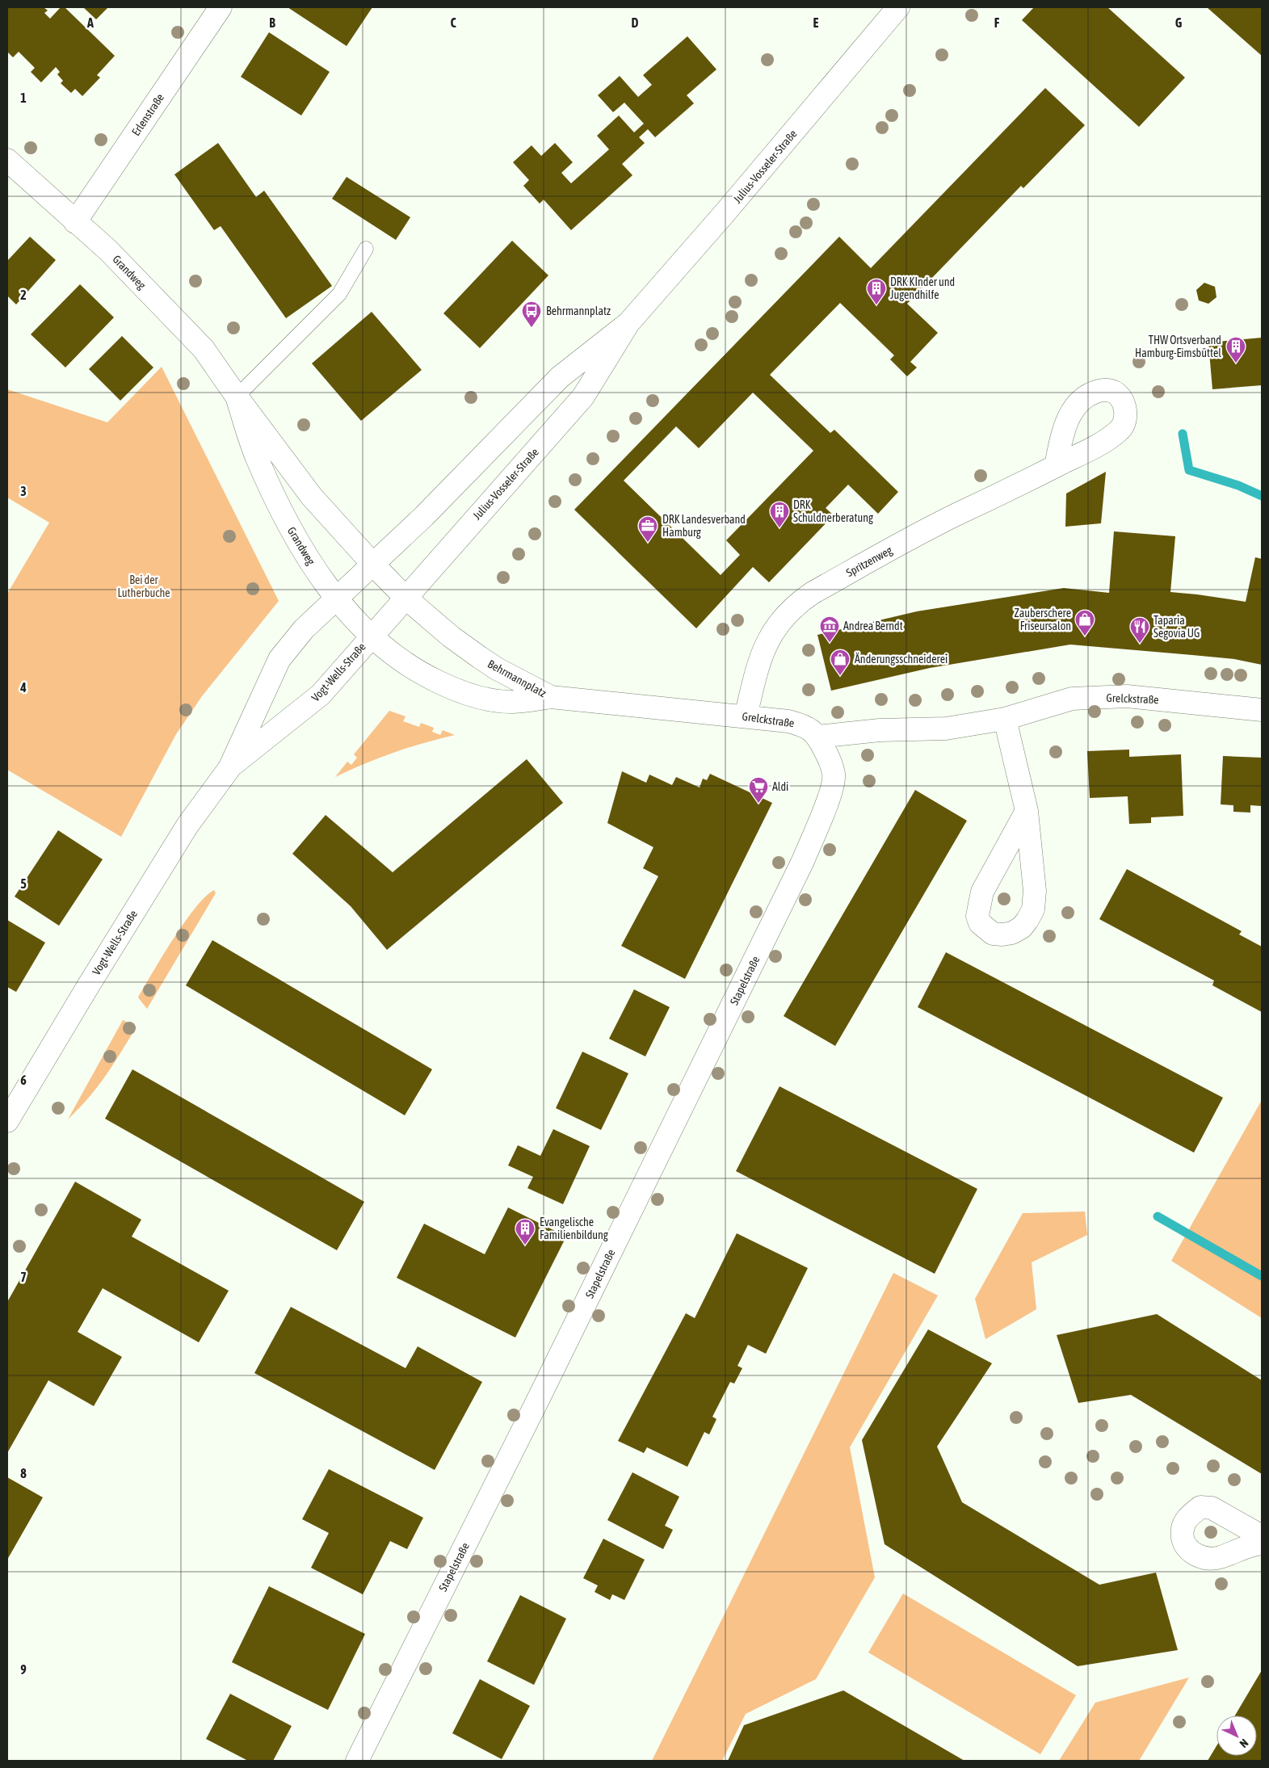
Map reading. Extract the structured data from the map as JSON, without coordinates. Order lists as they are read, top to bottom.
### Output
{
  "streets": {
    "street": [
      "Erlenstraße",
      "Julius-Vosseler-Straße",
      "Grandweg",
      "Spritzenweg",
      "Vogt-Wells-Straße",
      "Behrmannplatz",
      "Grelckstraße",
      "Stapelstraße"
    ]
  },
  "crossings": [
    ["Erlenstraße", "Grandweg"],
    ["Julius-Vosseler-Straße", "Grandweg"],
    ["Julius-Vosseler-Straße", "Vogt-Wells-Straße"],
    ["Julius-Vosseler-Straße", "Behrmannplatz"],
    ["Grandweg", "Vogt-Wells-Straße"],
    ["Grandweg", "Behrmannplatz"],
    ["Spritzenweg", "Grelckstraße"],
    ["Vogt-Wells-Straße", "Behrmannplatz"],
    ["Behrmannplatz", "Grelckstraße"],
    ["Grelckstraße", "Stapelstraße"]
  ],
  "parks": ["Bei der Lutherbuche"],
  "places": {
    "building": [
      "DRK KInder und Jugendhilfe",
      "THW Ortsverband Hamburg-Eimsbüttel",
      "DRK Schuldnerberatung",
      "Evangelische Familienbildung"
    ],
    "bus stop": ["Behrmannplatz"],
    "office": ["DRK Landesverband Hamburg"],
    "shop": ["Zauberschere Friseursalon", "Änderungsschneiderei"],
    "museum": ["Andrea Berndt"],
    "restaurant": ["Taparia Segovia UG"],
    "supermarket": ["Aldi"]
  },
  "north": "bottom right",
  "grid": {
    "columns": [
      "A",
      "B",
      "C",
      "D",
      "E",
      "F",
      "G"
    ],
    "rows": [
      "1",
      "2",
      "3",
      "4",
      "5",
      "6",
      "7",
      "8",
      "9"
    ]
  }
}
